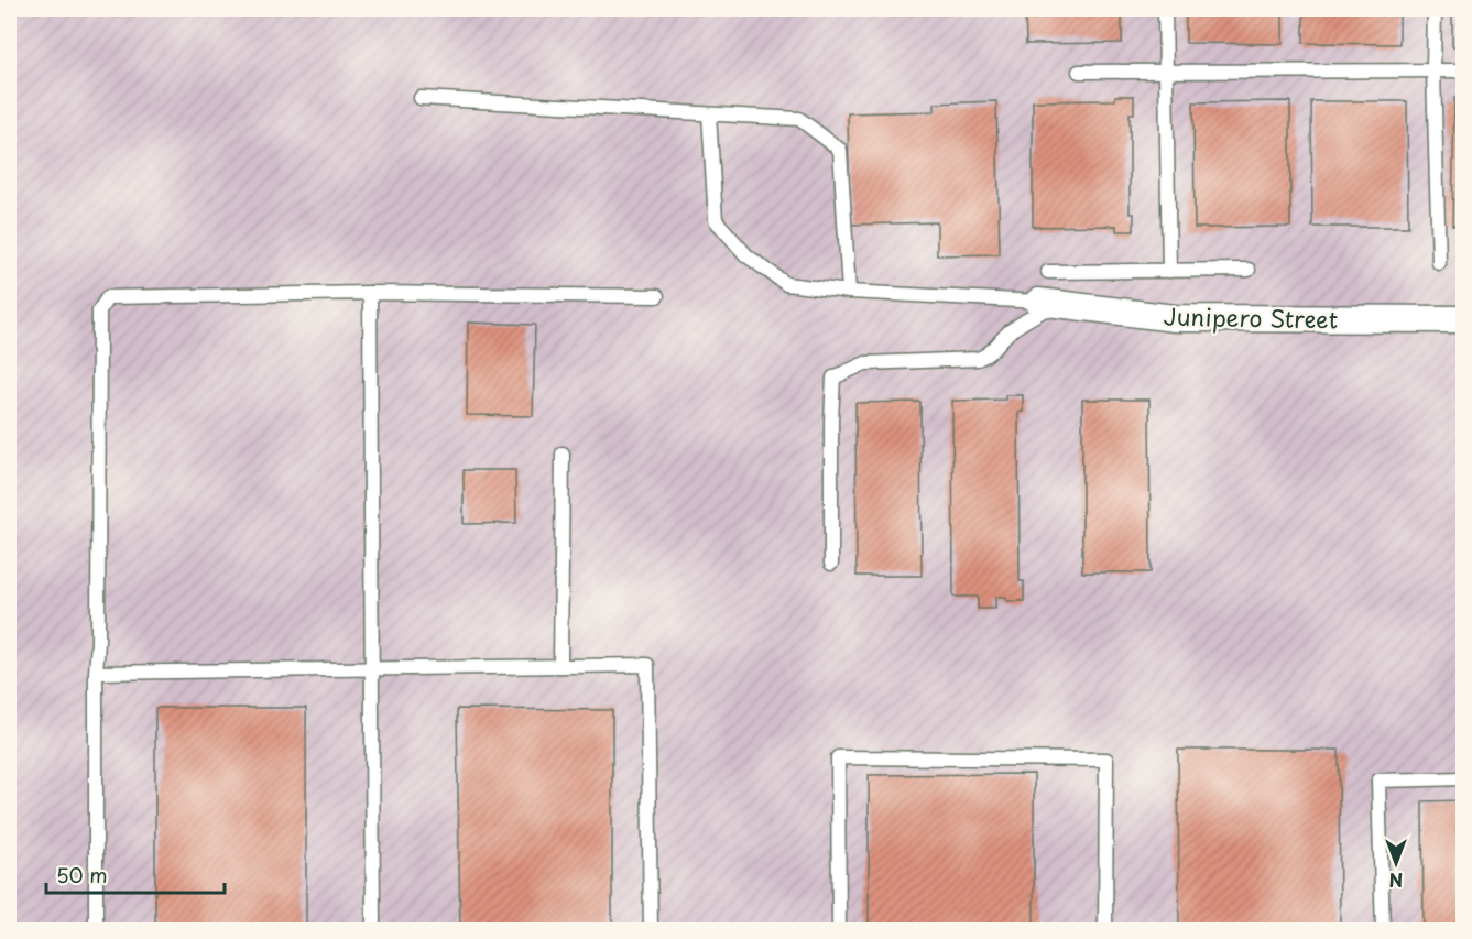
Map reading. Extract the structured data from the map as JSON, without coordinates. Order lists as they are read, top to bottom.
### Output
{
  "streets": {
    "street": ["Junipero Street"]
  },
  "scale_bar": "50 m",
  "north": "bottom"
}
